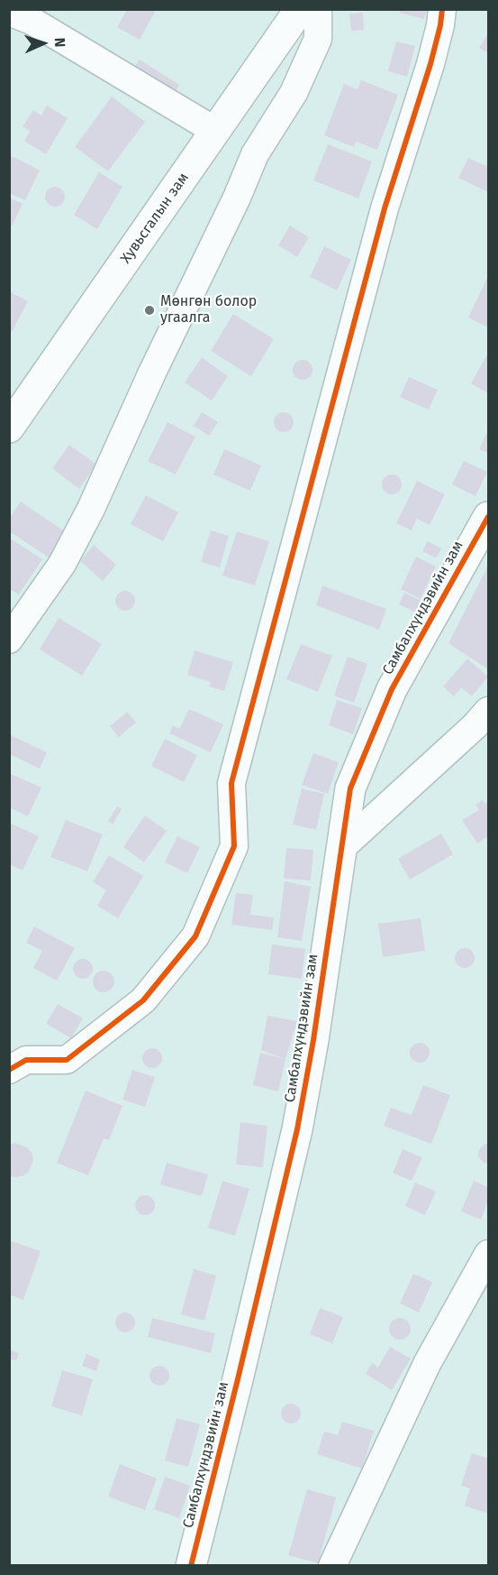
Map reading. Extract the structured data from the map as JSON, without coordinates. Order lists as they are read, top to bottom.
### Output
{
  "streets": {
    "street": ["Хувьсгалын зам", "Самбалхүндэвийн зам"]
  },
  "places": ["Мөнгөн болор угаалга"],
  "north": "right"
}
